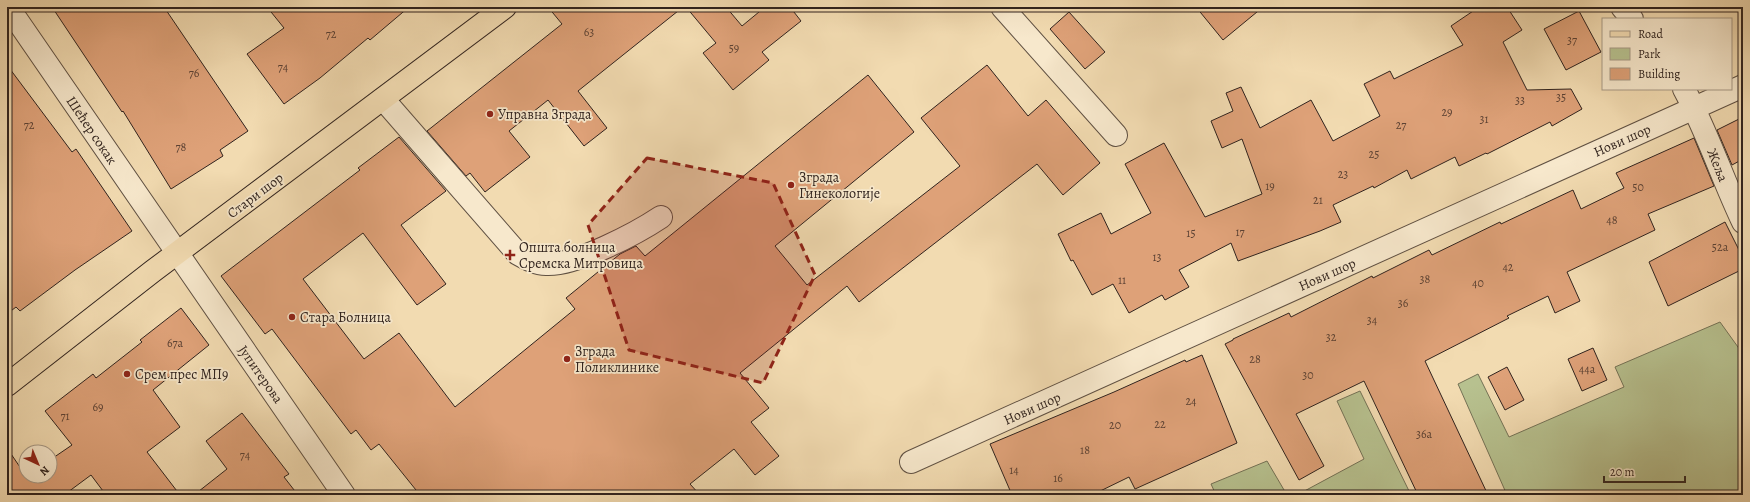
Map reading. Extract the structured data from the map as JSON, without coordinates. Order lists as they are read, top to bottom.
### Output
{
  "streets": {
    "main road": ["Стари шор"],
    "street": [
      "Шећер сокак",
      "Нови шор",
      "Жеља",
      "Јупитерова"
    ]
  },
  "crossings": [
    ["Шећер сокак", "Стари шор"],
    ["Шећер сокак", "Јупитерова"],
    ["Нови шор", "Жеља"],
    ["Стари шор", "Јупитерова"]
  ],
  "places": {
    "other": [
      "Управна Зграда",
      "Зграда Гинекологије",
      "Стара Болница",
      "Зграда Поликлинике",
      "Срем прес МП9"
    ],
    "health": ["Општа болница Сремска Митровица"]
  },
  "house_numbers": [
    "63",
    "72",
    "37",
    "59",
    "74",
    "76",
    "35",
    "33",
    "29",
    "31",
    "72",
    "27",
    "78",
    "25",
    "23",
    "19",
    "50",
    "21",
    "48",
    "17",
    "15",
    "52a",
    "13",
    "42",
    "38",
    "11",
    "40",
    "36",
    "34",
    "32",
    "67a",
    "28",
    "44a",
    "30",
    "24",
    "69",
    "71",
    "22",
    "20",
    "36a",
    "18",
    "74",
    "14",
    "16"
  ],
  "legend": ["Road", "Park", "Building"],
  "scale_bar": "20 m",
  "north": "bottom right"
}
